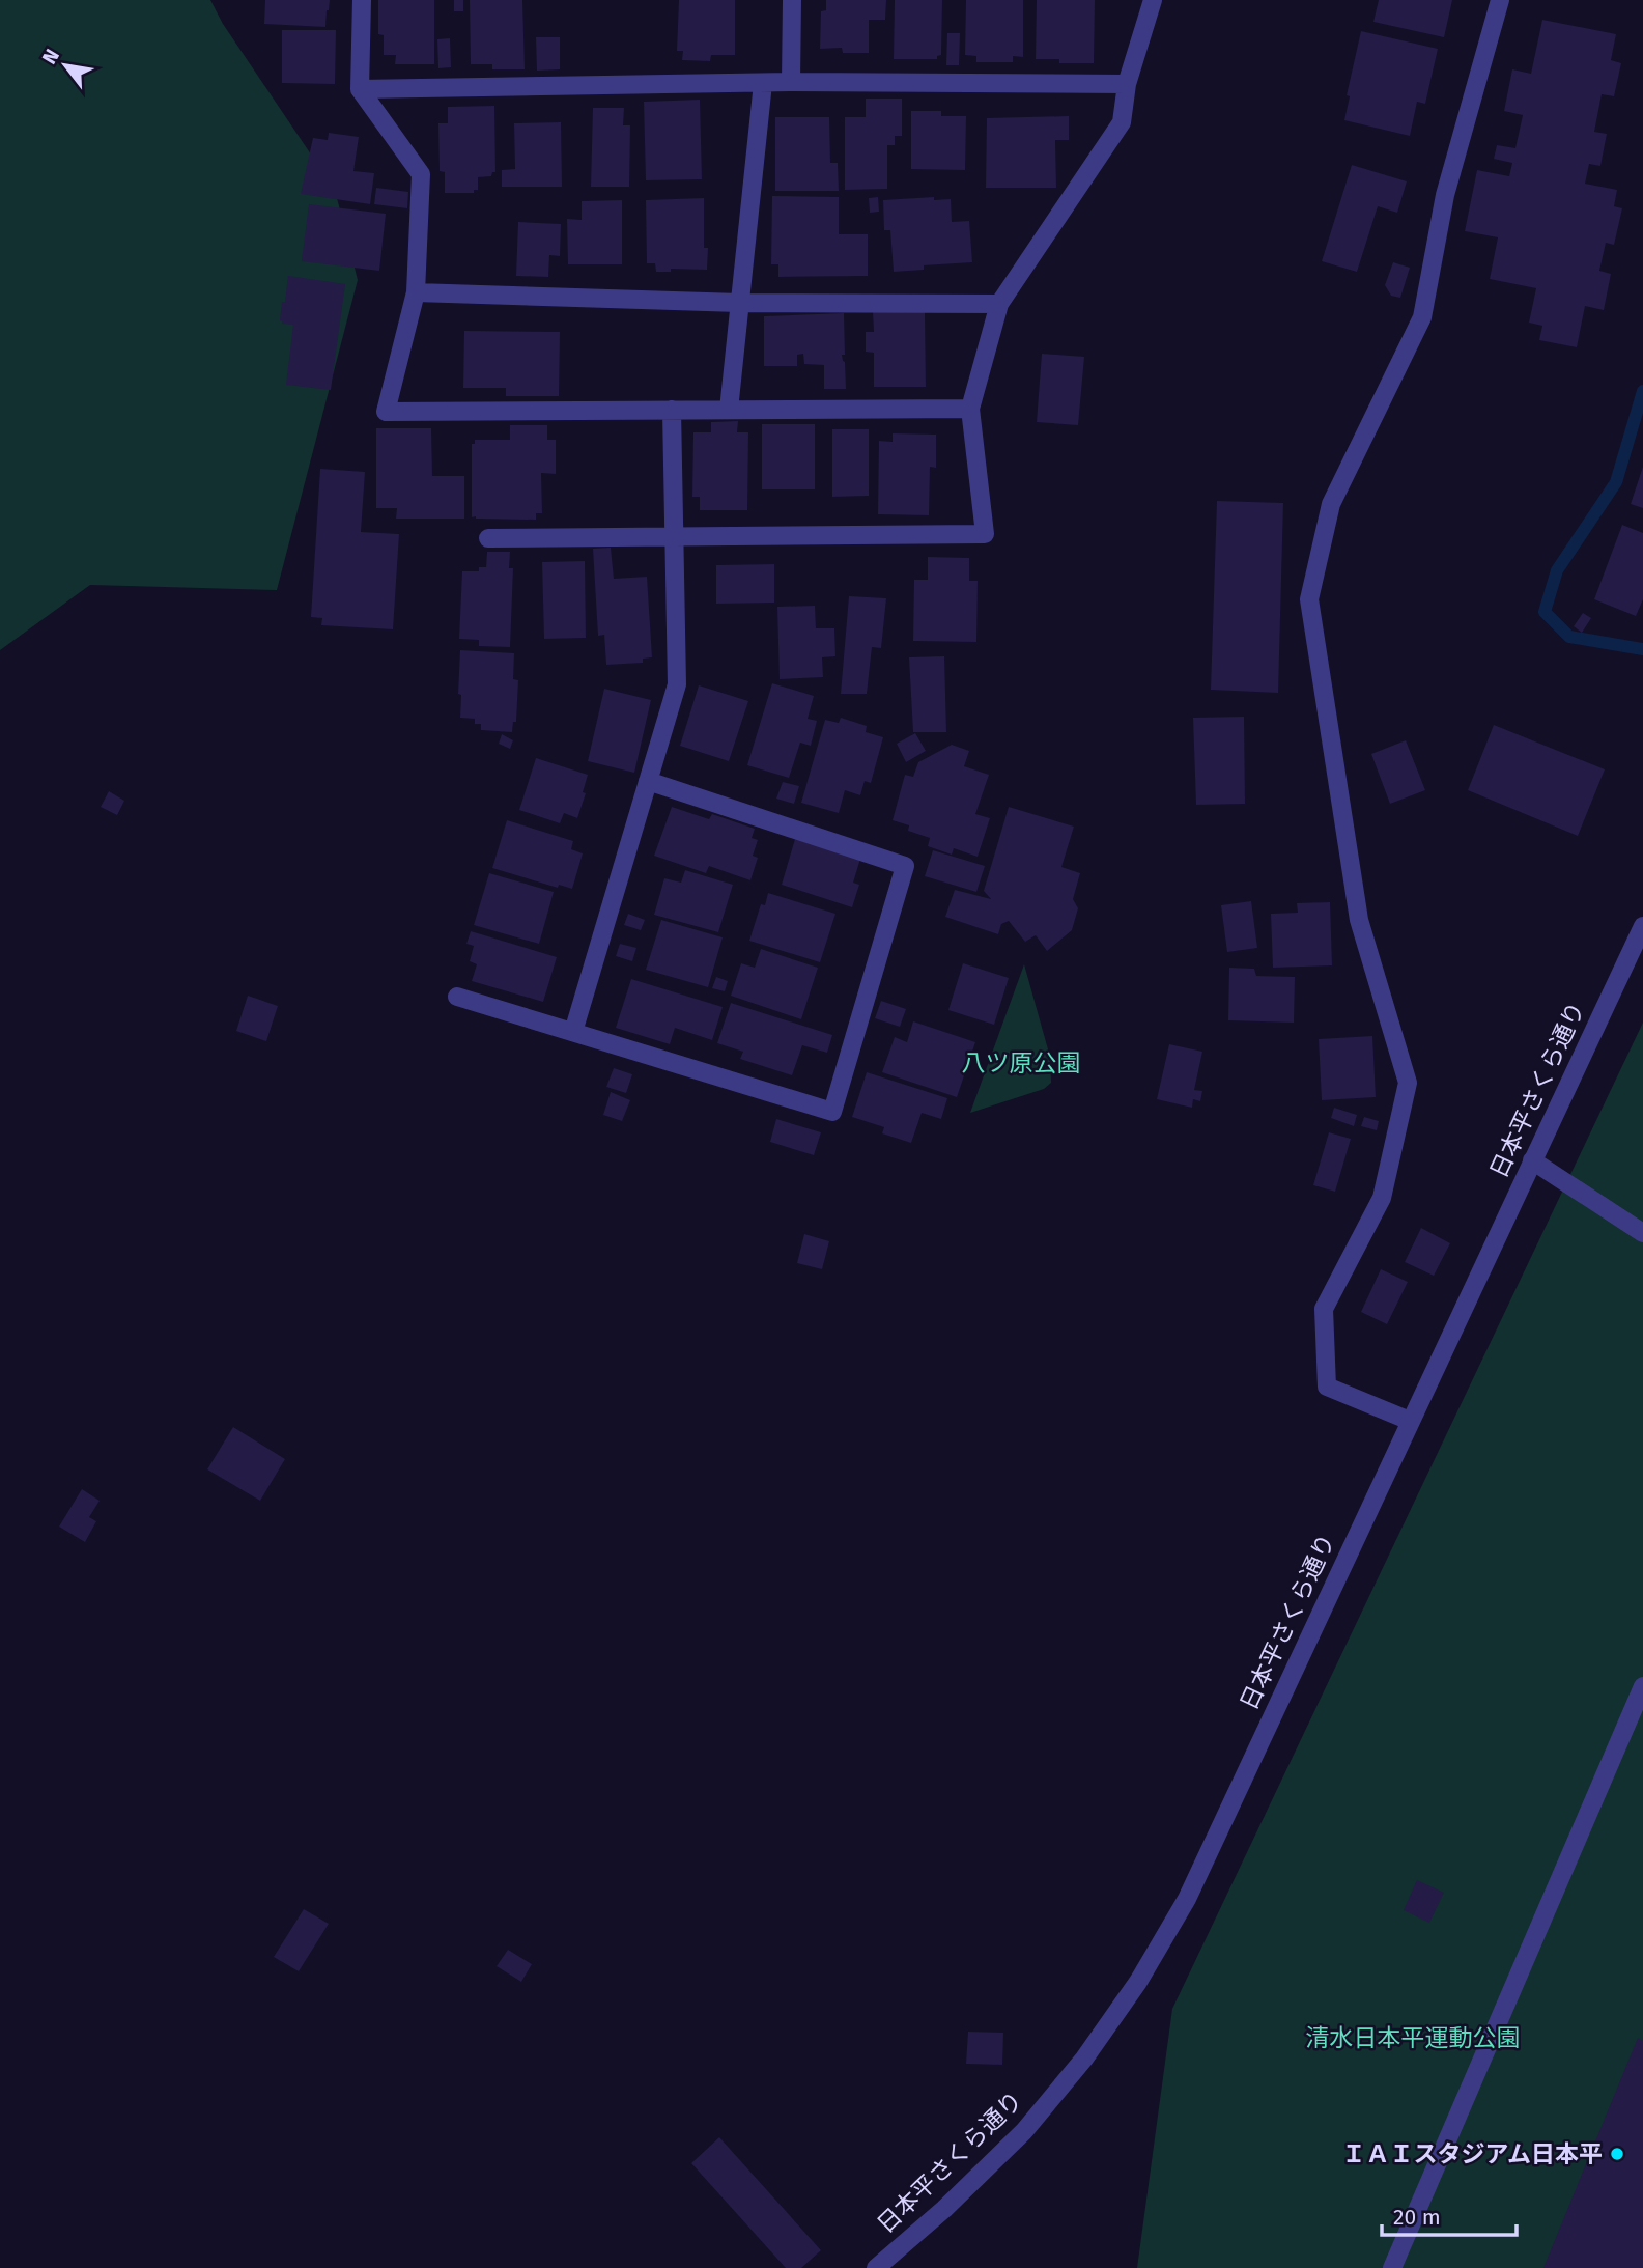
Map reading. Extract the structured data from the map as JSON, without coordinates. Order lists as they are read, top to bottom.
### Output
{
  "streets": {
    "street": ["日本平さくら通り"]
  },
  "parks": ["八ツ原公園", "清水日本平運動公園"],
  "places": ["ＩＡＩスタジアム日本平"],
  "scale_bar": "20 m",
  "north": "top left"
}
